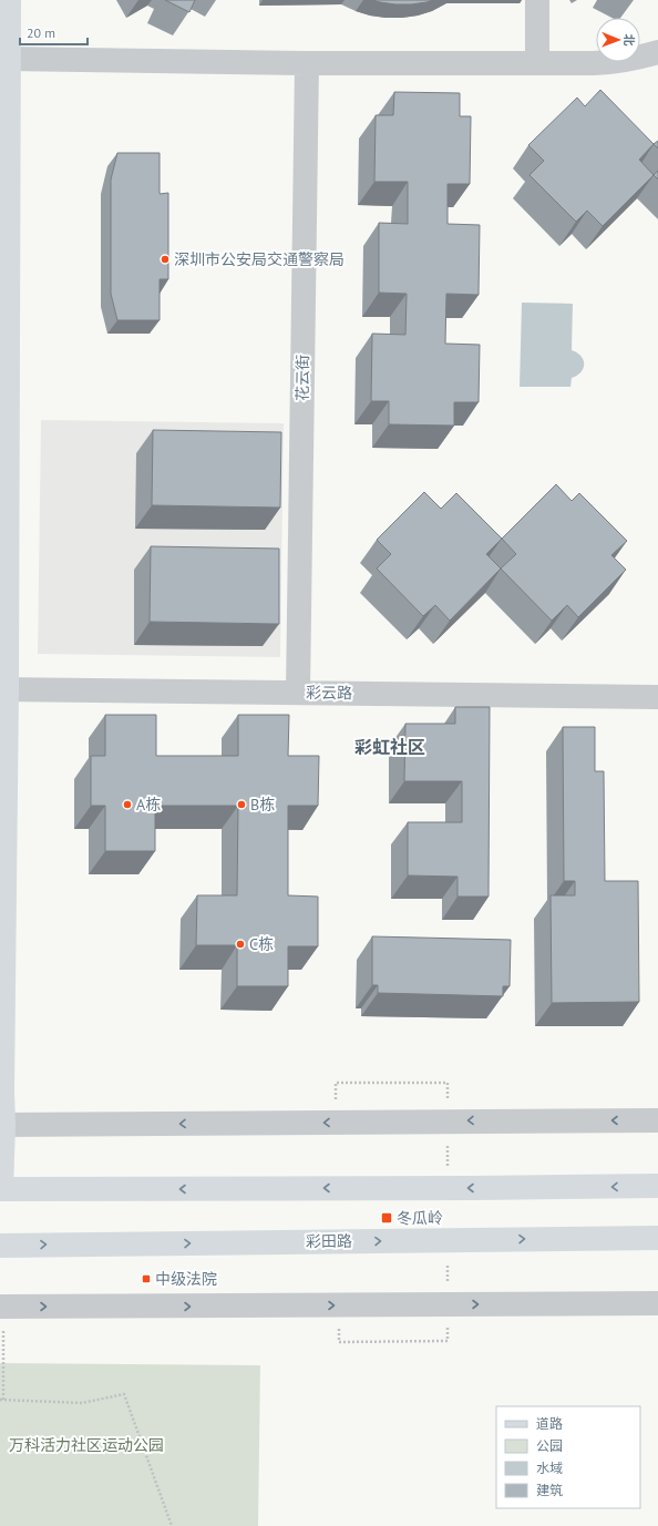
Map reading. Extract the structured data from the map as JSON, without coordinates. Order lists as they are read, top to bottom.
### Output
{
  "streets": {
    "main road": ["彩田路"],
    "street": ["花云街", "彩云路"]
  },
  "crossings": [
    ["花云街", "彩云路"]
  ],
  "districts": ["彩虹社区"],
  "parks": ["万科活力社区运动公园"],
  "places": {
    "other": [
      "深圳市公安局交通警察局",
      "A栋",
      "B栋",
      "C栋"
    ],
    "transit": ["冬瓜岭", "中级法院"]
  },
  "legend": [
    "道路",
    "公园",
    "水域",
    "建筑"
  ],
  "scale_bar": "20 m",
  "north": "right"
}
